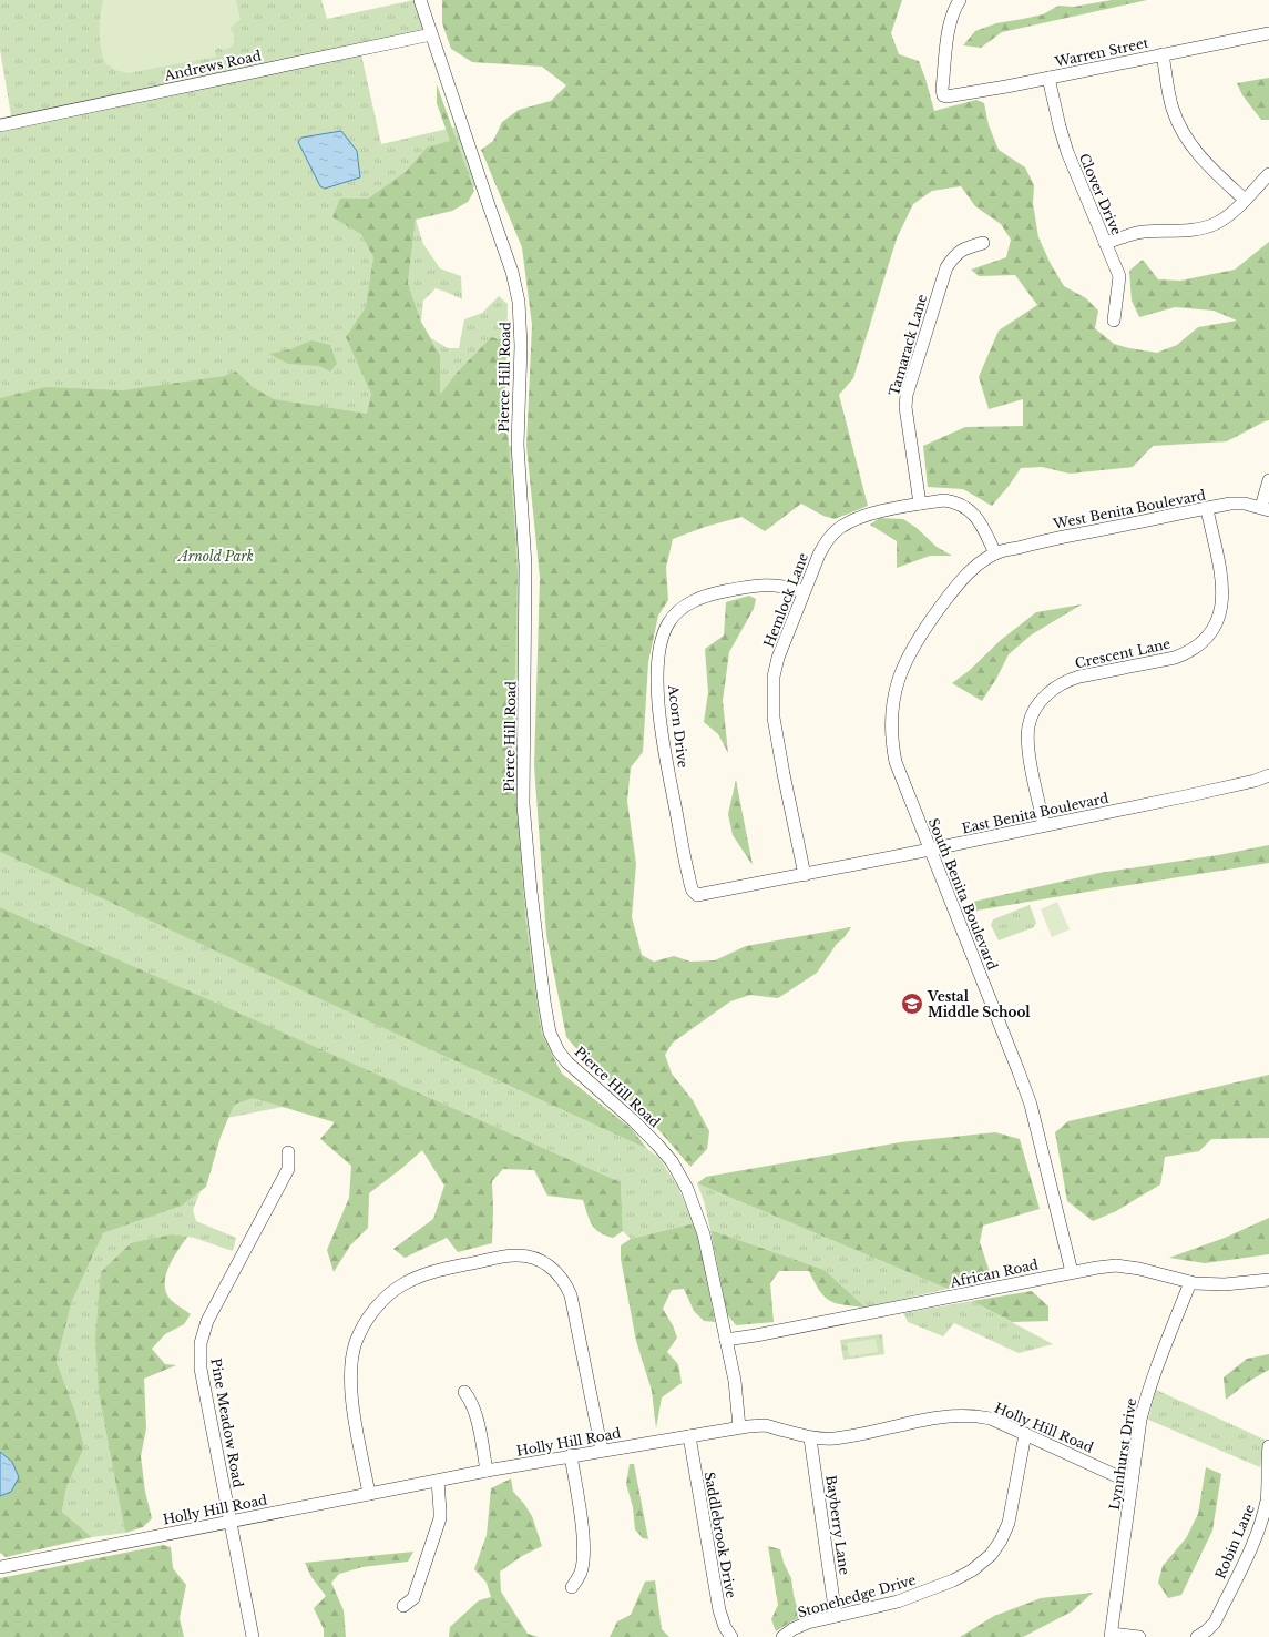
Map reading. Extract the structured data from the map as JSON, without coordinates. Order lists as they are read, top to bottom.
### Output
{
  "streets": {
    "street": [
      "Warren Street",
      "Andrews Road",
      "Clover Drive",
      "Tamarack Lane",
      "Pierce Hill Road",
      "West Benita Boulevard",
      "Hemlock Lane",
      "Crescent Lane",
      "Acorn Drive",
      "East Benita Boulevard",
      "South Benita Boulevard",
      "African Road",
      "Pine Meadow Road",
      "Holly Hill Road",
      "Lynnhurst Drive",
      "Bayberry Lane",
      "Saddlebrook Drive",
      "Robin Lane",
      "Stonehedge Drive"
    ]
  },
  "crossings": [
    ["Warren Street", "Clover Drive"],
    ["Andrews Road", "Pierce Hill Road"],
    ["Tamarack Lane", "Hemlock Lane"],
    ["Pierce Hill Road", "African Road"],
    ["Pierce Hill Road", "Holly Hill Road"],
    ["West Benita Boulevard", "Hemlock Lane"],
    ["West Benita Boulevard", "Crescent Lane"],
    ["West Benita Boulevard", "South Benita Boulevard"],
    ["Hemlock Lane", "Acorn Drive"],
    ["Hemlock Lane", "East Benita Boulevard"],
    ["Hemlock Lane", "South Benita Boulevard"],
    ["Crescent Lane", "East Benita Boulevard"],
    ["Acorn Drive", "East Benita Boulevard"],
    ["East Benita Boulevard", "South Benita Boulevard"],
    ["South Benita Boulevard", "African Road"],
    ["African Road", "Lynnhurst Drive"],
    ["Pine Meadow Road", "Holly Hill Road"],
    ["Holly Hill Road", "Lynnhurst Drive"],
    ["Holly Hill Road", "Bayberry Lane"],
    ["Holly Hill Road", "Saddlebrook Drive"],
    ["Holly Hill Road", "Stonehedge Drive"],
    ["Bayberry Lane", "Stonehedge Drive"]
  ],
  "parks": ["Arnold Park"],
  "places": {
    "school or university": ["Vestal Middle School"]
  }
}
